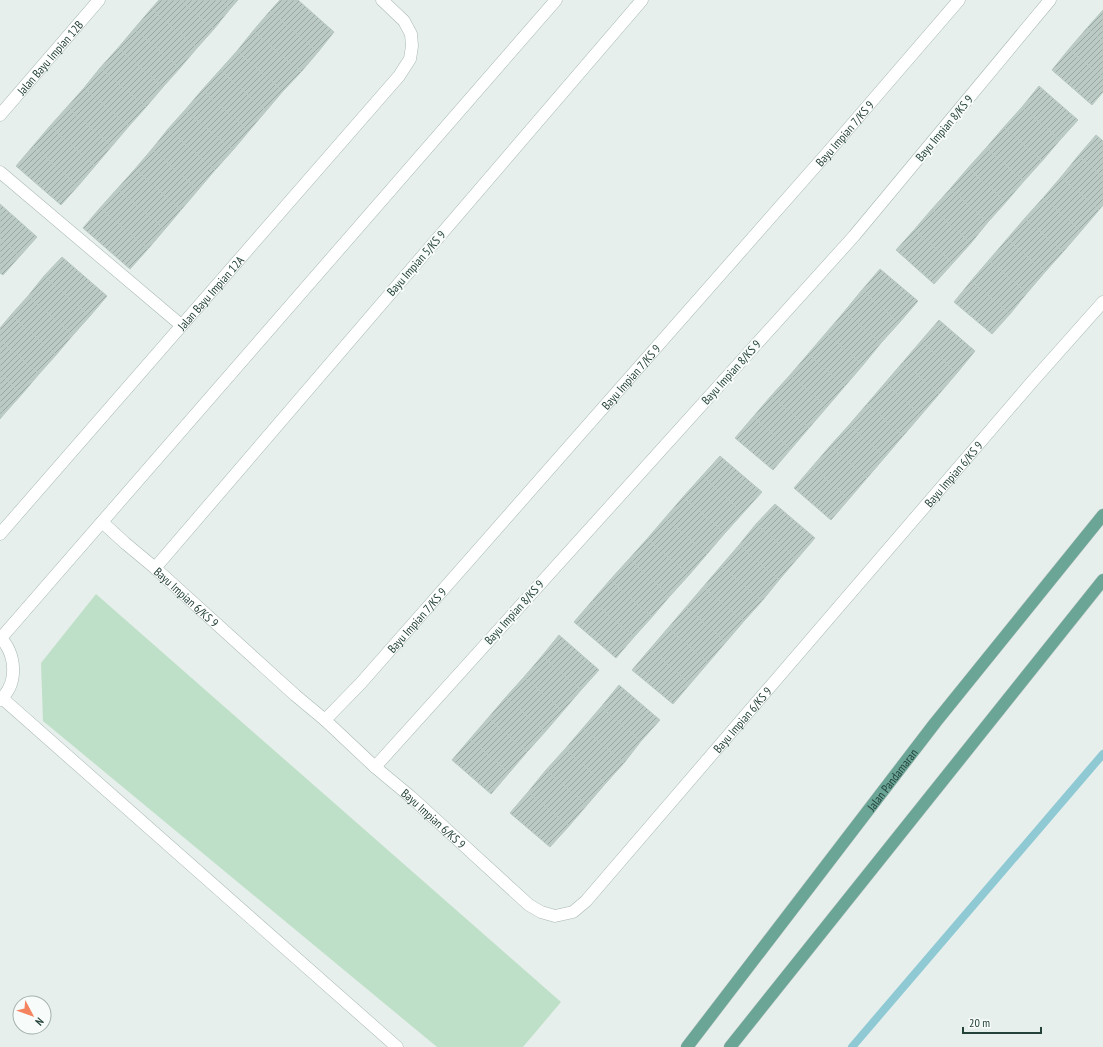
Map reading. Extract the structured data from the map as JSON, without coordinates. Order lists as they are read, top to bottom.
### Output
{
  "streets": {
    "main road": ["Jalan Pandamaran"],
    "street": [
      "Jalan Bayu Impian 12B",
      "Bayu Impian 8/KS 9",
      "Bayu Impian 7/KS 9",
      "Bayu Impian 5/KS 9",
      "Jalan Bayu Impian 12A",
      "Bayu Impian 6/KS 9"
    ]
  },
  "crossings": [
    ["Bayu Impian 8/KS 9", "Bayu Impian 6/KS 9"],
    ["Bayu Impian 7/KS 9", "Bayu Impian 6/KS 9"],
    ["Bayu Impian 5/KS 9", "Bayu Impian 6/KS 9"]
  ],
  "scale_bar": "20 m",
  "north": "bottom right"
}
